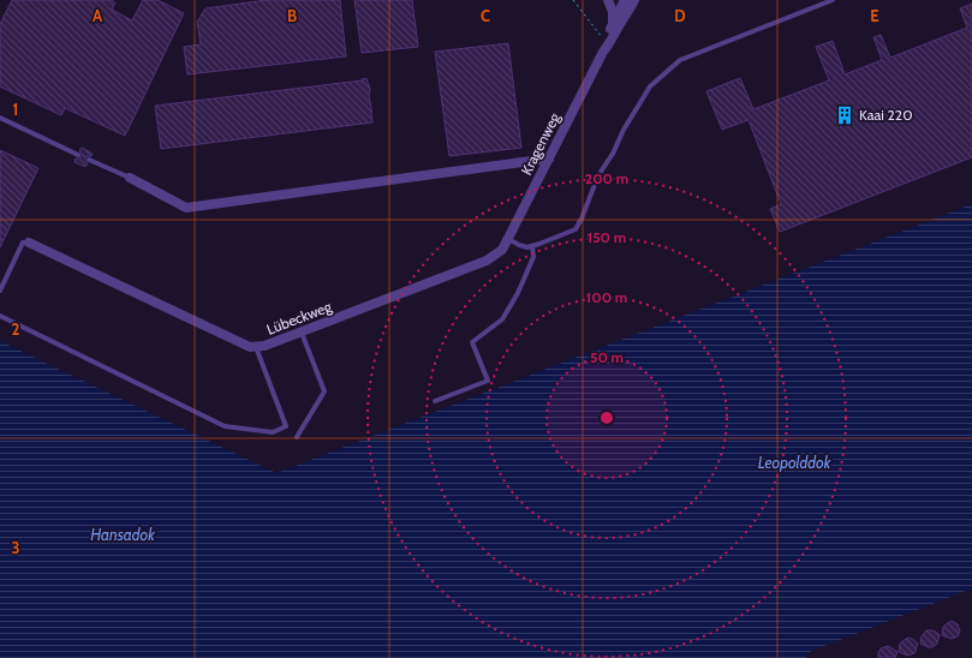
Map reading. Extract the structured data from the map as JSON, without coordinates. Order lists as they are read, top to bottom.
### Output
{
  "streets": {
    "street": ["Kragenweg", "Lübeckweg"]
  },
  "crossings": [
    ["Kragenweg", "Lübeckweg"]
  ],
  "water": ["Leopolddok", "Hansadok"],
  "places": {
    "building": ["Kaai 220"]
  },
  "grid": {
    "columns": [
      "A",
      "B",
      "C",
      "D",
      "E"
    ],
    "rows": ["1", "2", "3"]
  },
  "rings": [
    "200 m",
    "150 m",
    "100 m",
    "50 m"
  ]
}
